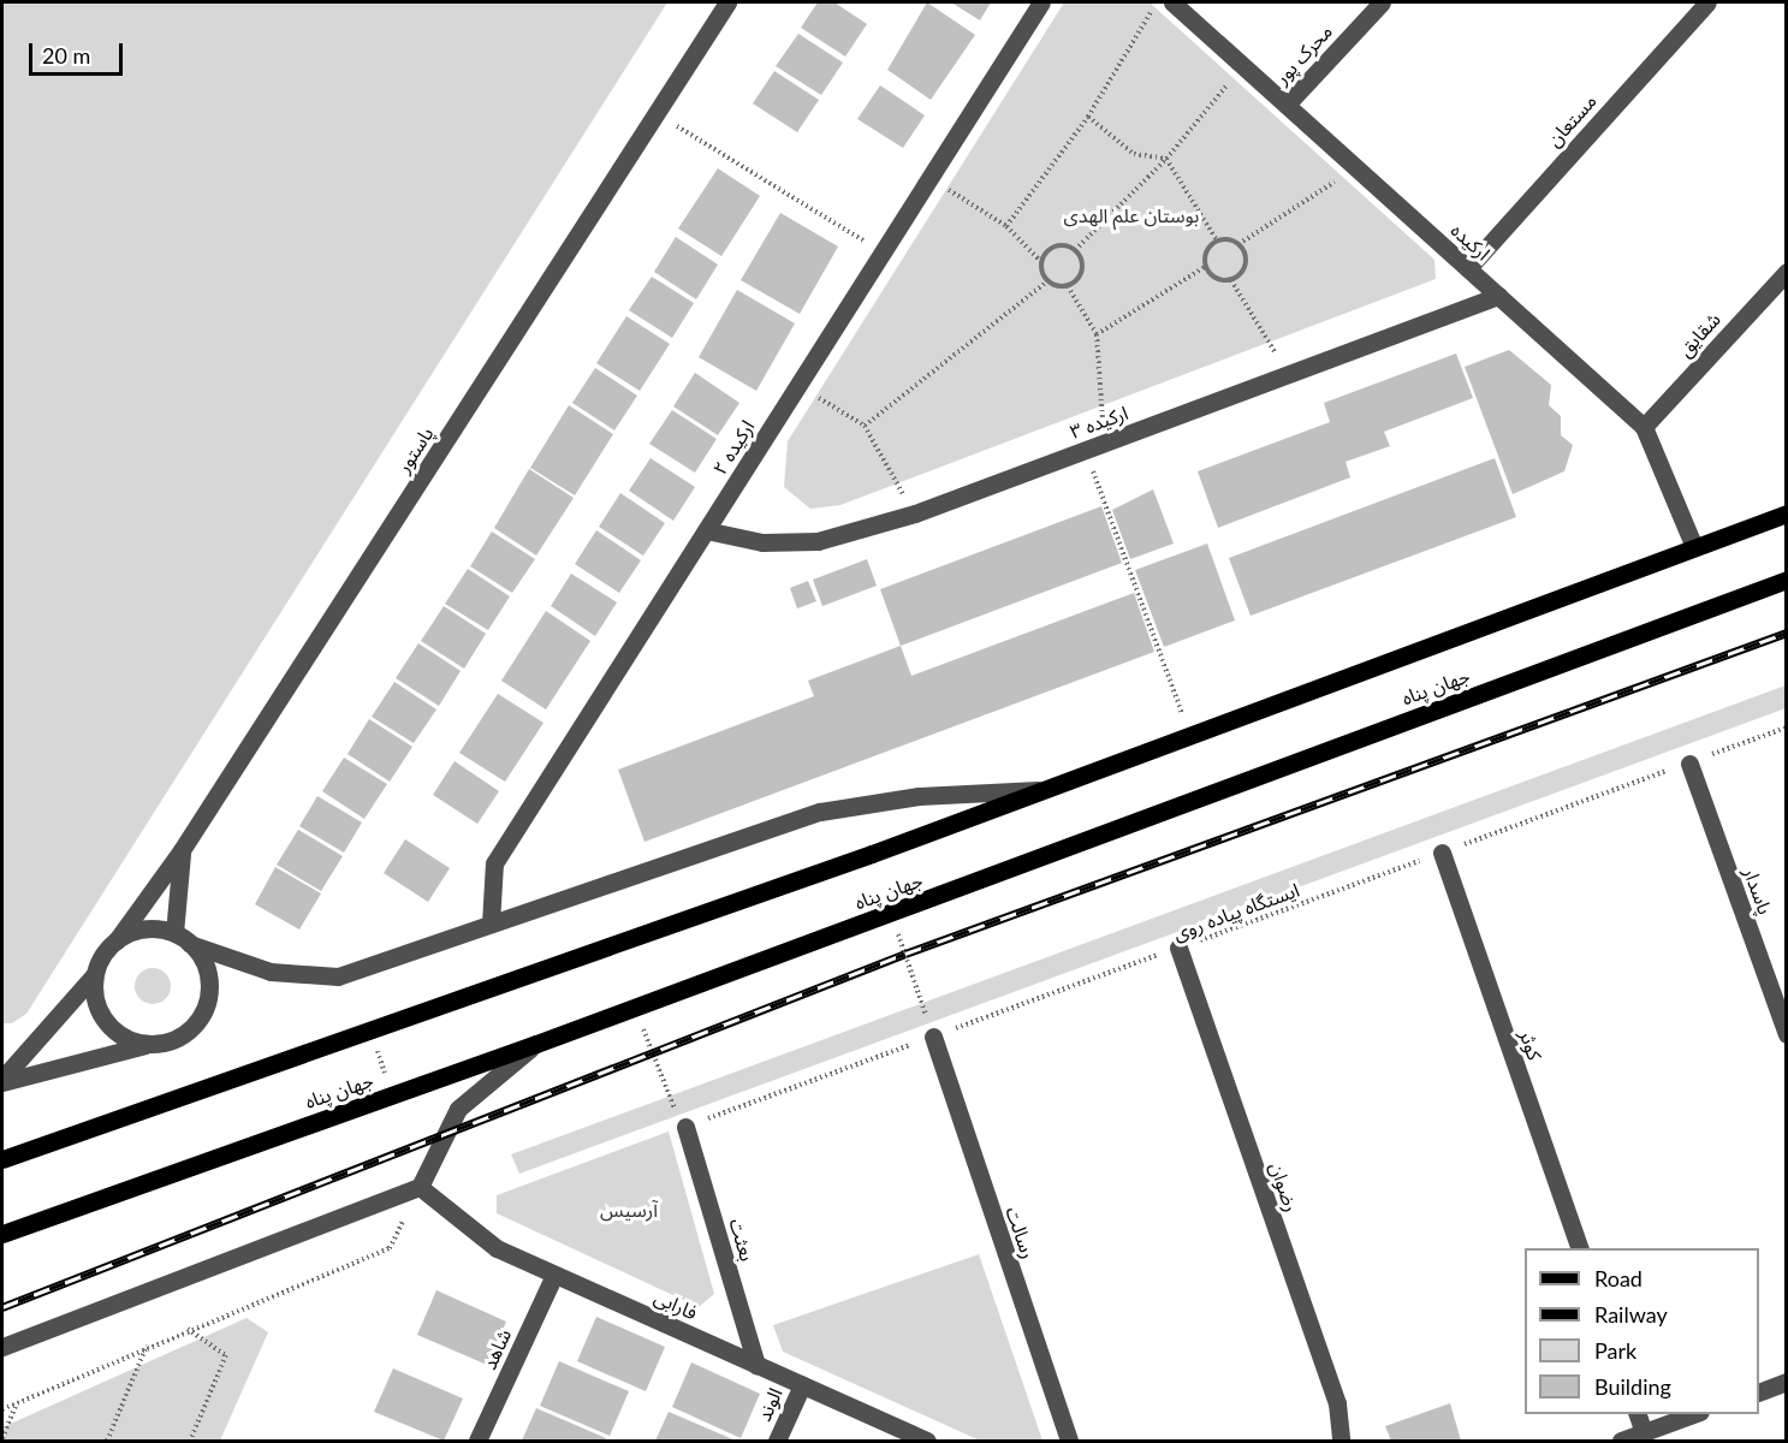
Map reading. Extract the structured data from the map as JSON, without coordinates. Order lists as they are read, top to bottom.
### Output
{
  "streets": {
    "main road": ["جهان پناه"],
    "street": [
      "محرک پور",
      "مستعان",
      "ارکیده",
      "شقایق",
      "ارکیده ۳",
      "ارکیده ۲",
      "پاستور",
      "پاسدار",
      "کوثر",
      "رضوان",
      "رسالت",
      "بعثت",
      "فارابی",
      "شاهد",
      "الوند"
    ],
    "path": ["ایستگاه پیاده روی"]
  },
  "crossings": [
    ["محرک پور", "ارکیده"],
    ["مستعان", "ارکیده"],
    ["ارکیده", "شقایق"],
    ["ارکیده", "ارکیده ۳"],
    ["ارکیده", "جهان پناه"],
    ["ارکیده ۳", "ارکیده ۲"],
    ["پاسدار", "ایستگاه پیاده روی"],
    ["ایستگاه پیاده روی", "کوثر"],
    ["ایستگاه پیاده روی", "رضوان"],
    ["ایستگاه پیاده روی", "رسالت"],
    ["ایستگاه پیاده روی", "بعثت"],
    ["بعثت", "فارابی"],
    ["فارابی", "شاهد"],
    ["فارابی", "الوند"]
  ],
  "parks": ["بوستان علم الهدی", "آرسیس"],
  "legend": [
    "Road",
    "Railway",
    "Park",
    "Building"
  ],
  "scale_bar": "20 m"
}
